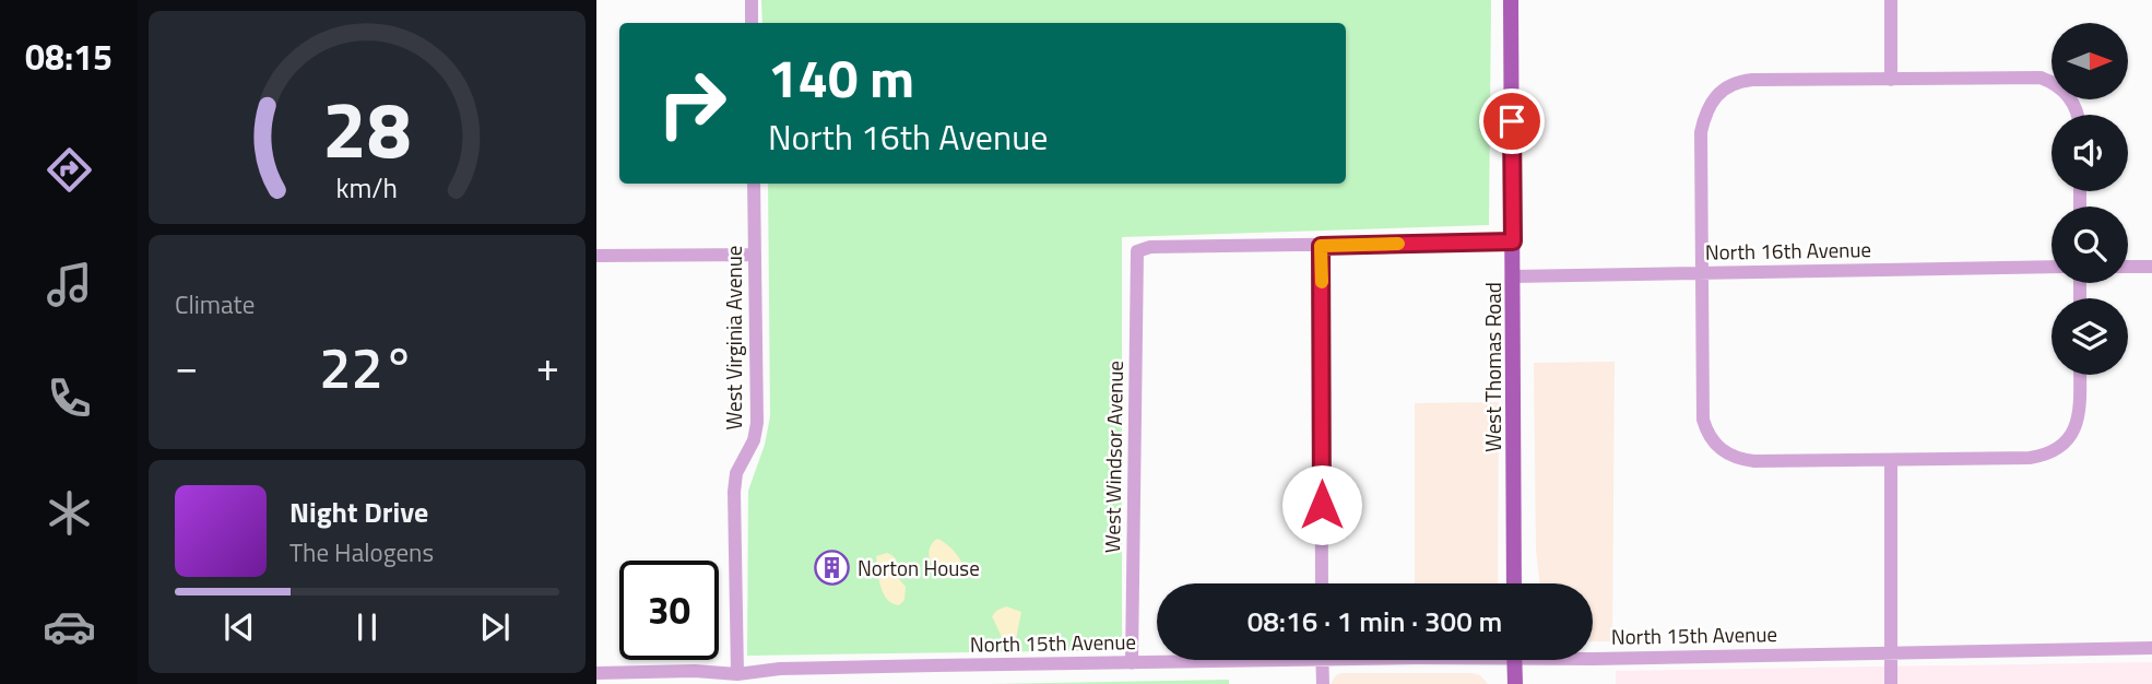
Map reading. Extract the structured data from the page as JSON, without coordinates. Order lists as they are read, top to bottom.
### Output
{
  "streets": {
    "main road": ["West Thomas Road"],
    "street": [
      "North 16th Avenue",
      "West Virginia Avenue",
      "West Windsor Avenue",
      "North 15th Avenue"
    ]
  },
  "crossings": [
    ["North 16th Avenue", "West Thomas Road"],
    ["West Virginia Avenue", "North 15th Avenue"],
    ["West Windsor Avenue", "North 15th Avenue"]
  ],
  "places": {
    "building": ["Norton House"]
  },
  "north": "right",
  "page": {
    "tabs": "08:15",
    "turn": ["140 m", "North 16th Avenue"],
    "tile": "Climate",
    "heat": ["−", "22°", "+"],
    "song": ["Night Drive", "The Halogens"],
    "limit": "30",
    "trip": "08:16 · 1 min · 300 m",
    "gauge": ["28", "km/h"]
  }
}
